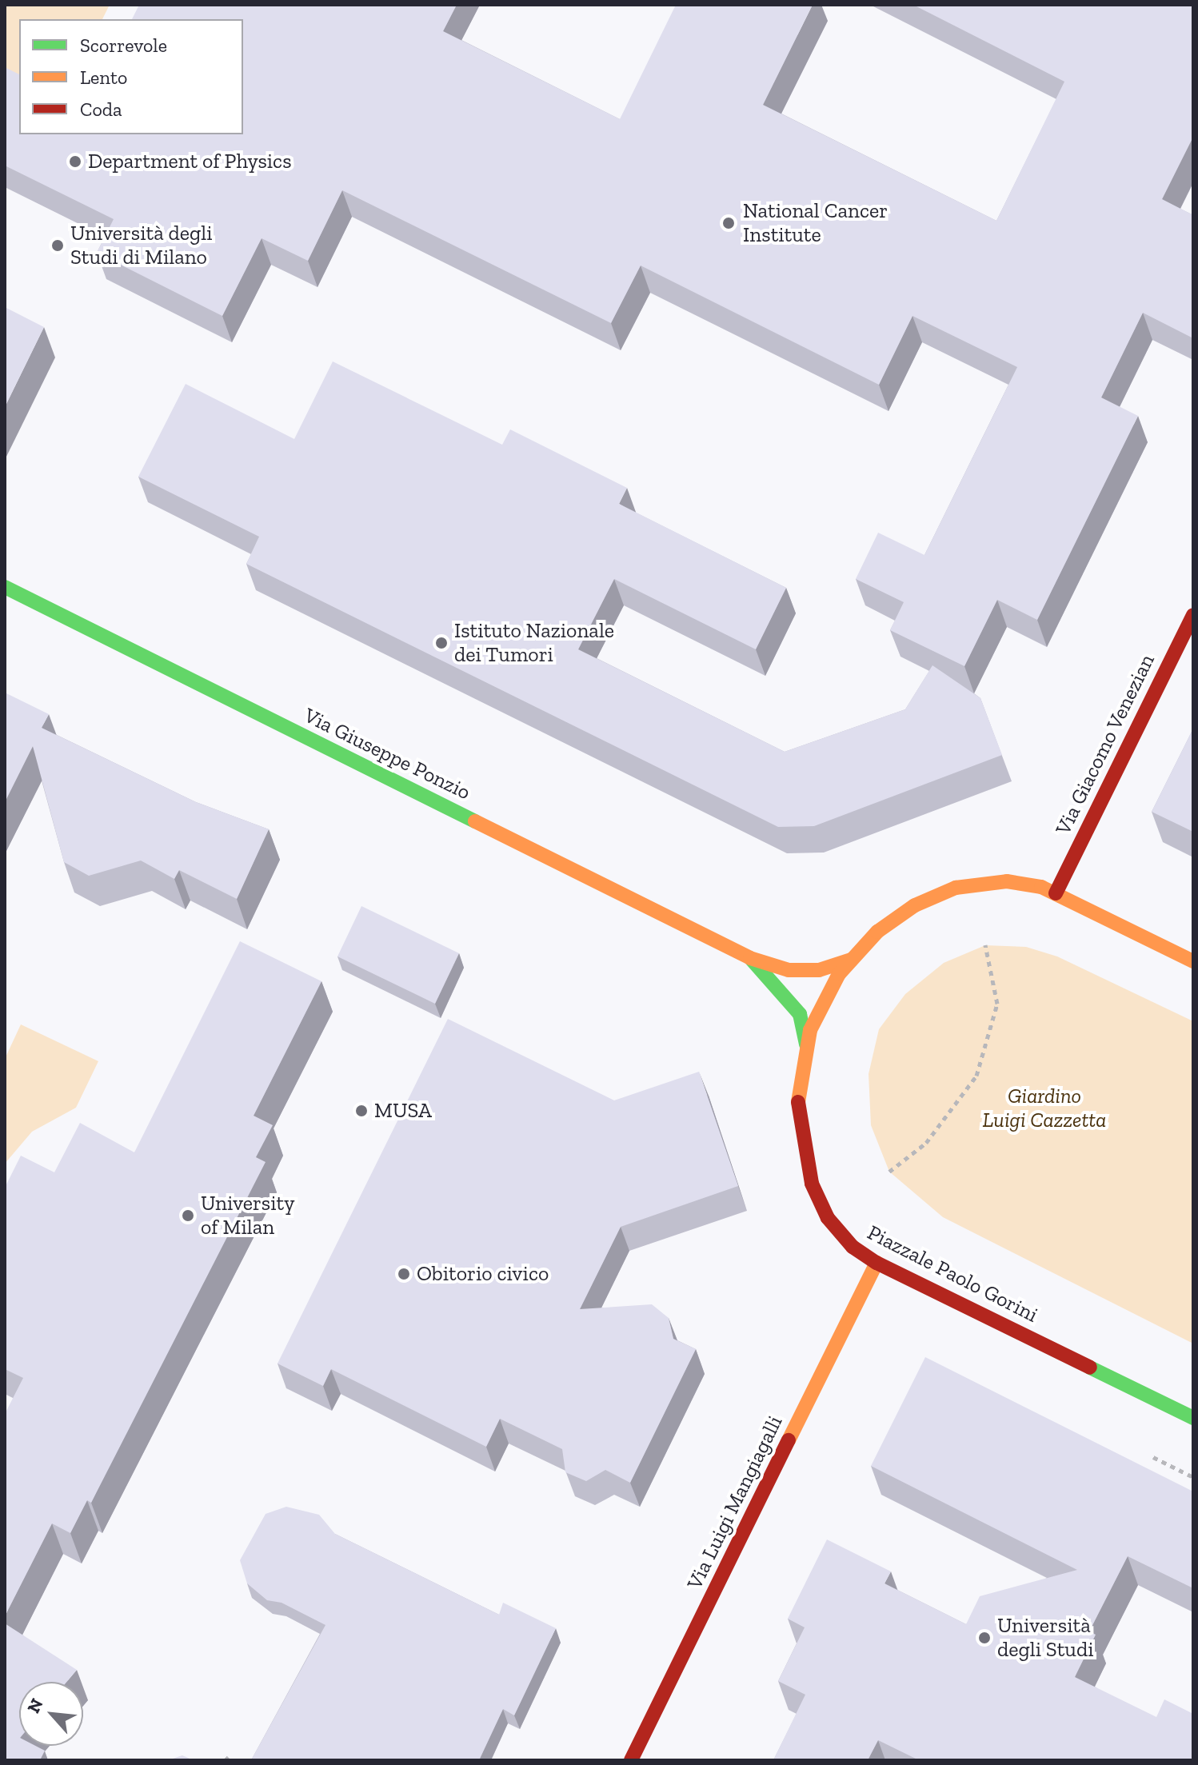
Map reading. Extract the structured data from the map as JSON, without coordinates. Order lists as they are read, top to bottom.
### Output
{
  "streets": {
    "street": [
      "Via Giacomo Venezian",
      "Via Giuseppe Ponzio",
      "Piazzale Paolo Gorini",
      "Via Luigi Mangiagalli"
    ]
  },
  "crossings": [
    ["Via Giacomo Venezian", "Piazzale Paolo Gorini"],
    ["Via Giuseppe Ponzio", "Piazzale Paolo Gorini"],
    ["Piazzale Paolo Gorini", "Via Luigi Mangiagalli"]
  ],
  "parks": ["Giardino Luigi Cazzetta"],
  "places": [
    "Department of Physics",
    "National Cancer Institute",
    "Università degli Studi di Milano",
    "Istituto Nazionale dei Tumori",
    "MUSA",
    "University of Milan",
    "Obitorio civico",
    "Università degli Studi"
  ],
  "legend": ["Scorrevole", "Lento", "Coda"],
  "north": "top left"
}
